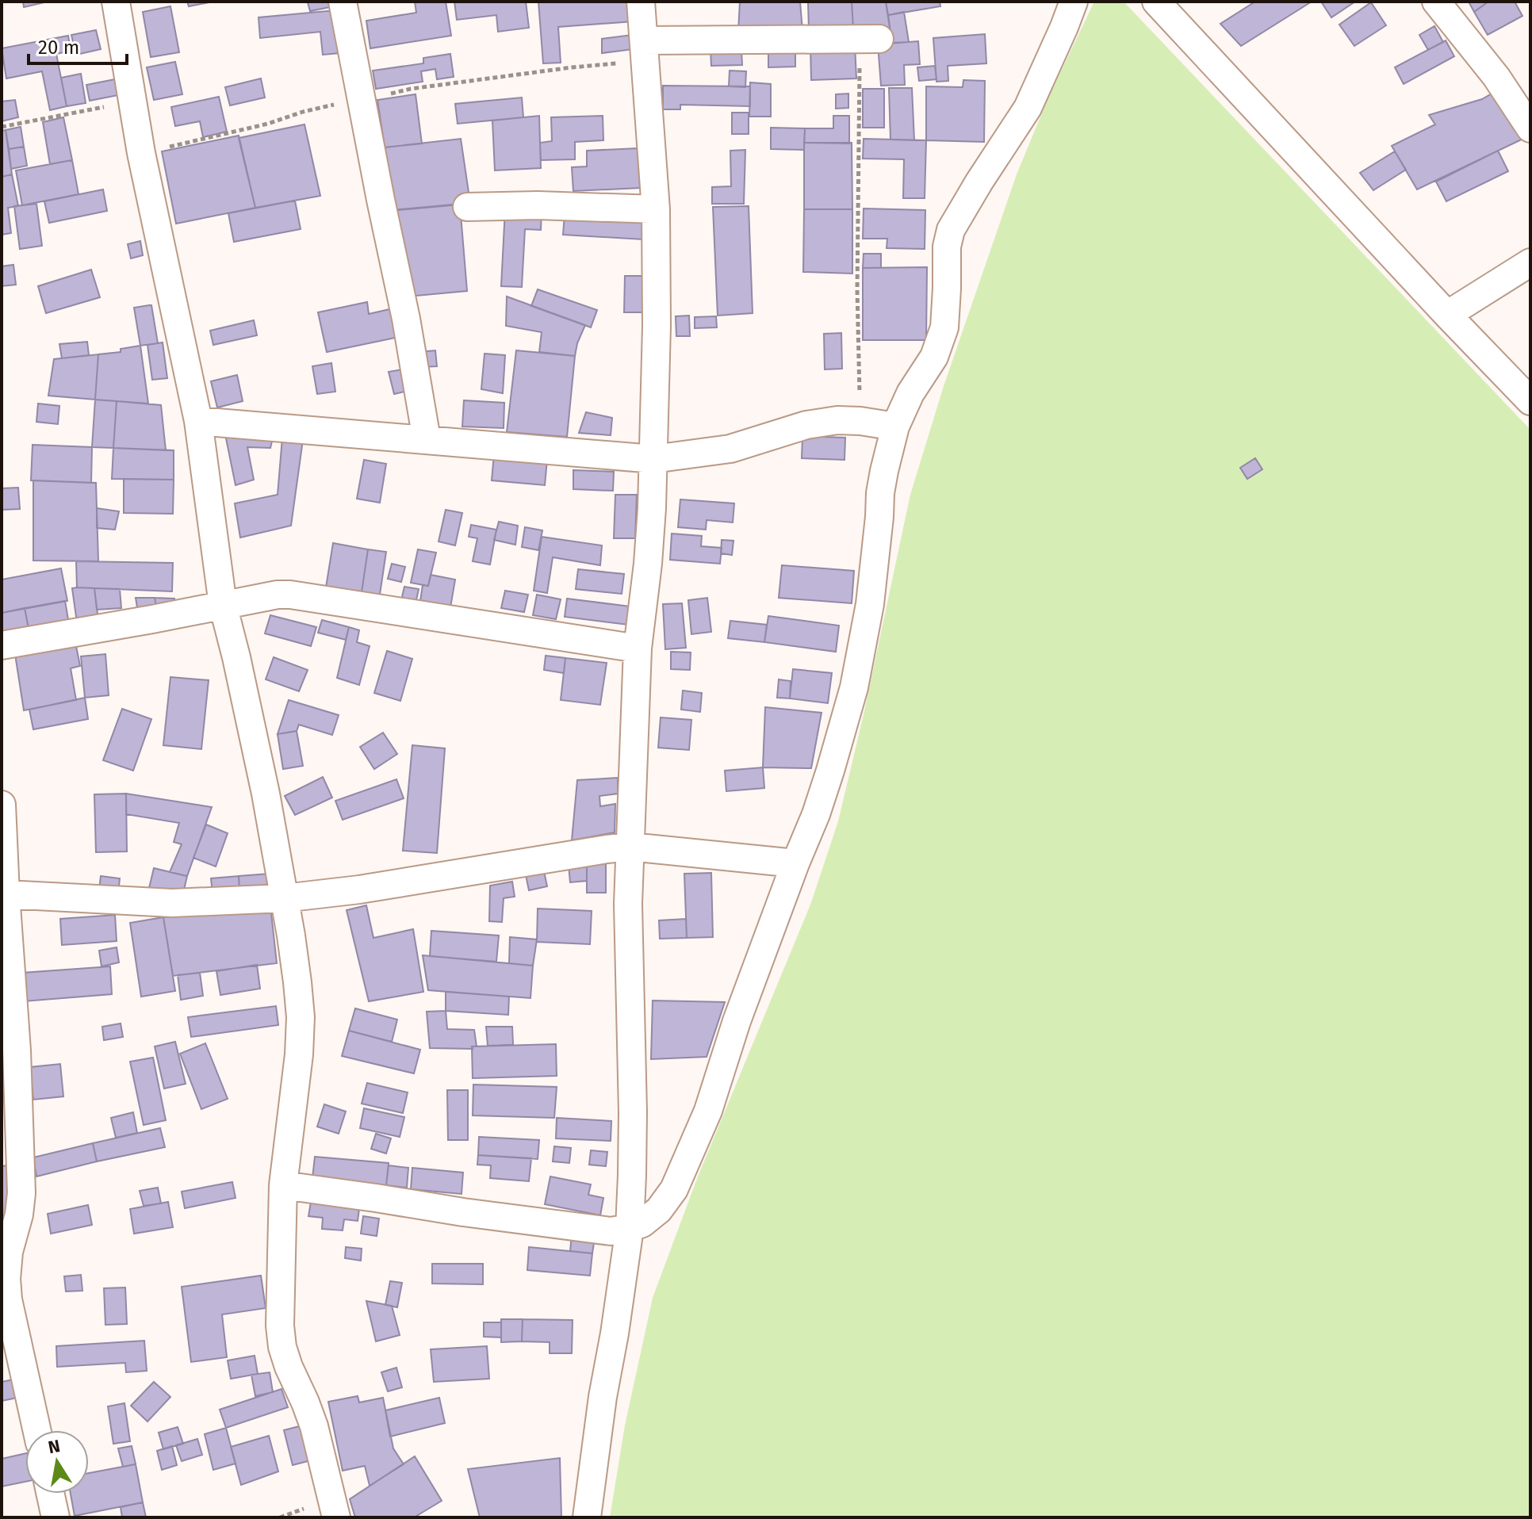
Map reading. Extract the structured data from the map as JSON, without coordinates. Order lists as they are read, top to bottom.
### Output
{
  "scale_bar": "20 m",
  "north": "top"
}
